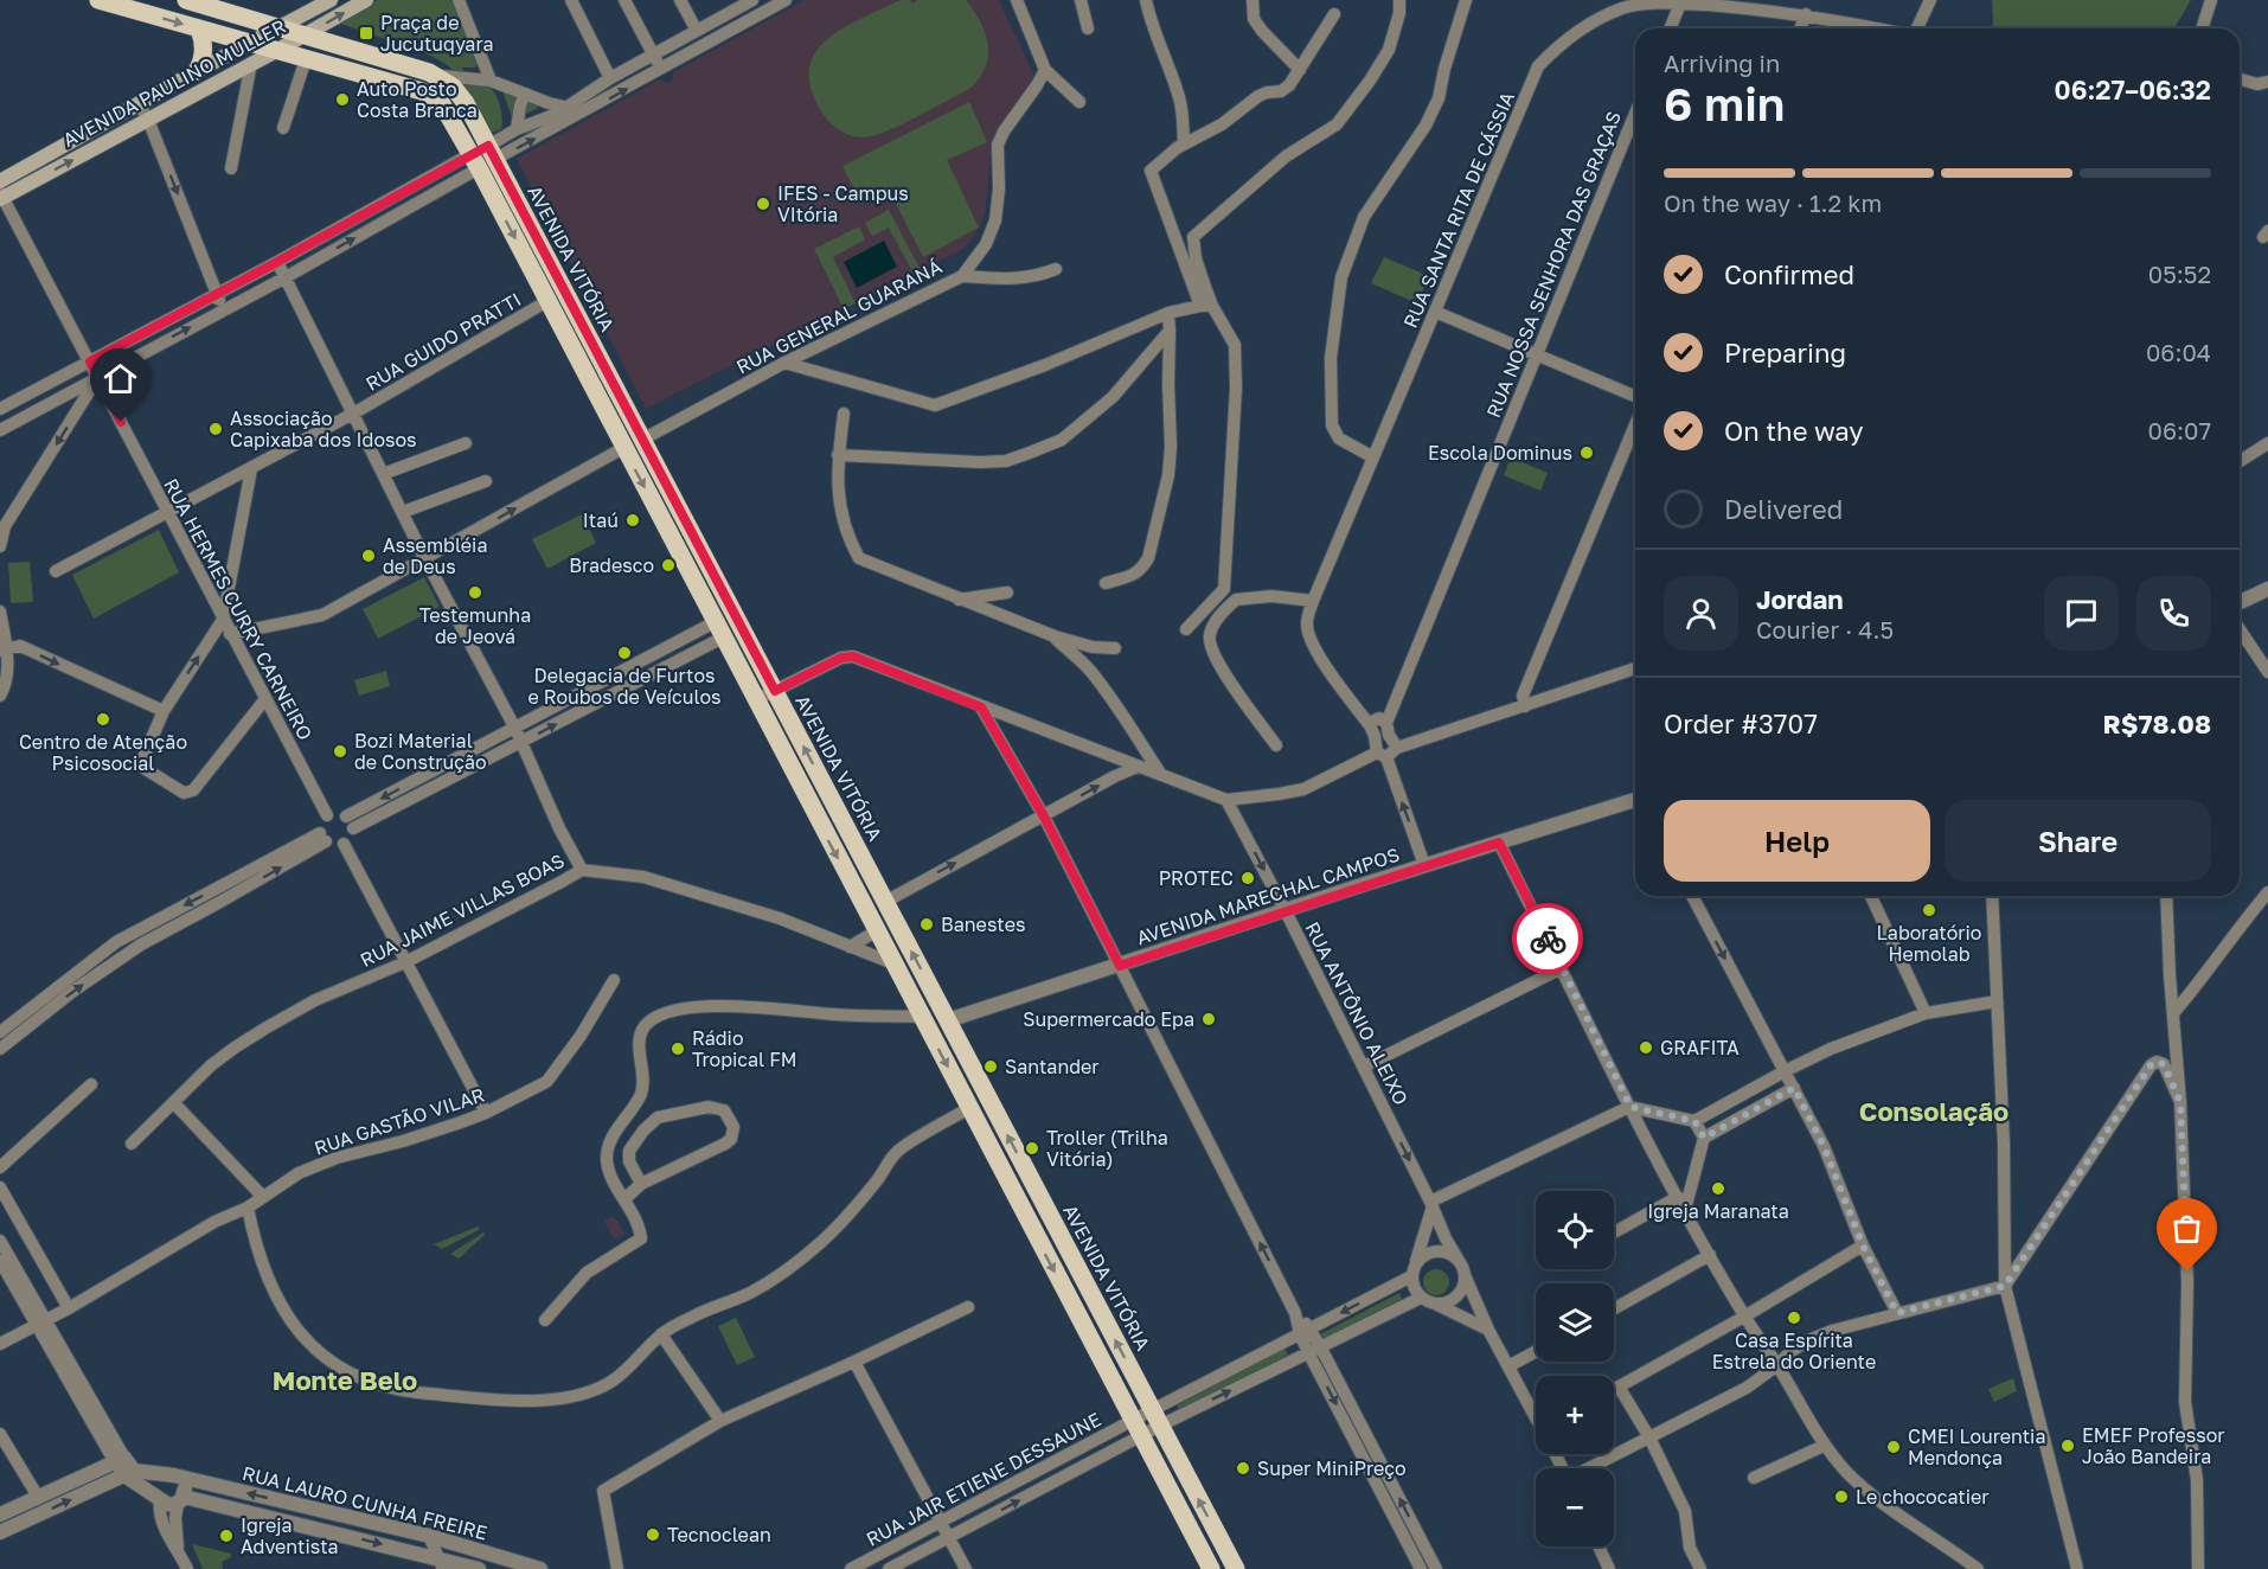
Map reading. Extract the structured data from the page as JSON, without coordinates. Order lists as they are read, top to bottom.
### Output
{
  "streets": {
    "main road": ["AVENIDA PAULINO MULLER", "AVENIDA VITÓRIA"],
    "street": [
      "RUA SANTA RITA DE CÁSSIA",
      "RUA NOSSA SENHORA DAS GRAÇAS",
      "RUA GENERAL GUARANÁ",
      "RUA GUIDO PRATTI",
      "RUA HERMES CURRY CARNEIRO",
      "AVENIDA MARECHAL CAMPOS",
      "RUA JAIME VILLAS BOAS",
      "RUA ANTÔNIO ALEIXO",
      "RUA GASTÃO VILAR",
      "RUA JAIR ETIENE DESSAUNE",
      "RUA LAURO CUNHA FREIRE"
    ]
  },
  "crossings": [
    ["AVENIDA PAULINO MULLER", "AVENIDA VITÓRIA"],
    ["AVENIDA PAULINO MULLER", "RUA HERMES CURRY CARNEIRO"],
    ["AVENIDA VITÓRIA", "RUA GENERAL GUARANÁ"],
    ["AVENIDA VITÓRIA", "RUA GUIDO PRATTI"],
    ["AVENIDA VITÓRIA", "AVENIDA MARECHAL CAMPOS"],
    ["AVENIDA VITÓRIA", "RUA JAIME VILLAS BOAS"],
    ["AVENIDA VITÓRIA", "RUA JAIR ETIENE DESSAUNE"],
    ["RUA GUIDO PRATTI", "RUA HERMES CURRY CARNEIRO"],
    ["AVENIDA MARECHAL CAMPOS", "RUA ANTÔNIO ALEIXO"]
  ],
  "one_way": ["RUA ANTÔNIO ALEIXO"],
  "districts": ["Consolação", "Monte Belo"],
  "places": {
    "transit": ["Praça de Jucutuqyara"],
    "other": [
      "Auto Posto Costa Branca",
      "IFES - Campus VItória",
      "Associação Capixaba dos Idosos",
      "Escola Dominus",
      "Itaú",
      "Assembléia de Deus",
      "Bradesco",
      "Testemunha de Jeová",
      "Delegacia de Furtos e Roubos de Veículos",
      "Centro de Atenção Psicosocial",
      "Bozi Material de Construção",
      "PROTEC",
      "Laboratório Hemolab",
      "Banestes",
      "Supermercado Epa",
      "GRAFITA",
      "Rádio Tropical FM",
      "Santander",
      "Troller (Trilha Vitória)",
      "Igreja Maranata",
      "Casa Espírita Estrela do Oriente",
      "EMEF Professor João Bandeira",
      "CMEI Lourentia Mendonça",
      "Super MiniPreço",
      "Le chococatier",
      "Tecnoclean",
      "Igreja Adventista"
    ]
  },
  "page": {
    "heading": ["6 min", "Arriving in", "06:27–06:32"],
    "panel": [
      "Jordan",
      "Courier · 4.5",
      "Order #3707",
      "R$78.08"
    ],
    "bar": "On the way · 1.2 km",
    "list": [
      ["Confirmed", "05:52"],
      ["Preparing", "06:04"],
      ["On the way", "06:07"],
      "Delivered"
    ],
    "buttons": ["Help", "Share"],
    "map_buttons": ["+", "−"]
  }
}
